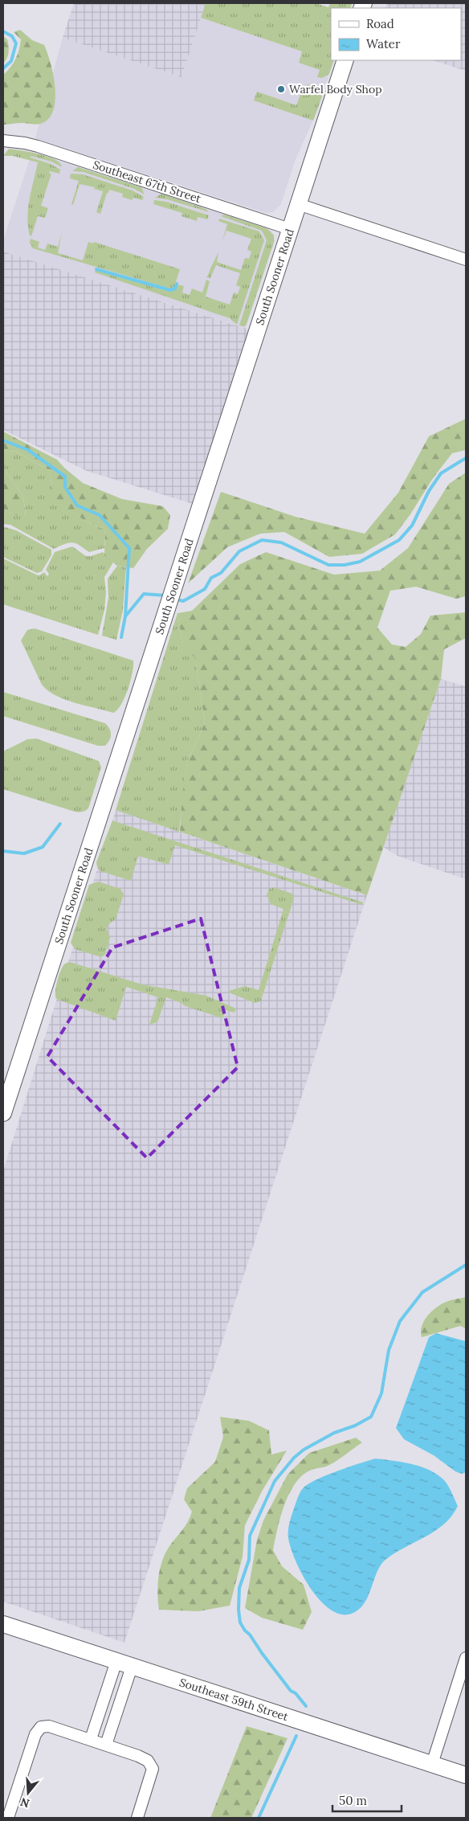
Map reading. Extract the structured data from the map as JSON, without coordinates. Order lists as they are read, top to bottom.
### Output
{
  "streets": {
    "main road": ["South Sooner Road", "Southeast 59th Street"],
    "street": ["Southeast 67th Street"]
  },
  "crossings": [
    ["Southeast 67th Street", "South Sooner Road"]
  ],
  "places": ["Warfel Body Shop"],
  "legend": ["Road", "Water"],
  "scale_bar": "50 m",
  "north": "bottom"
}
